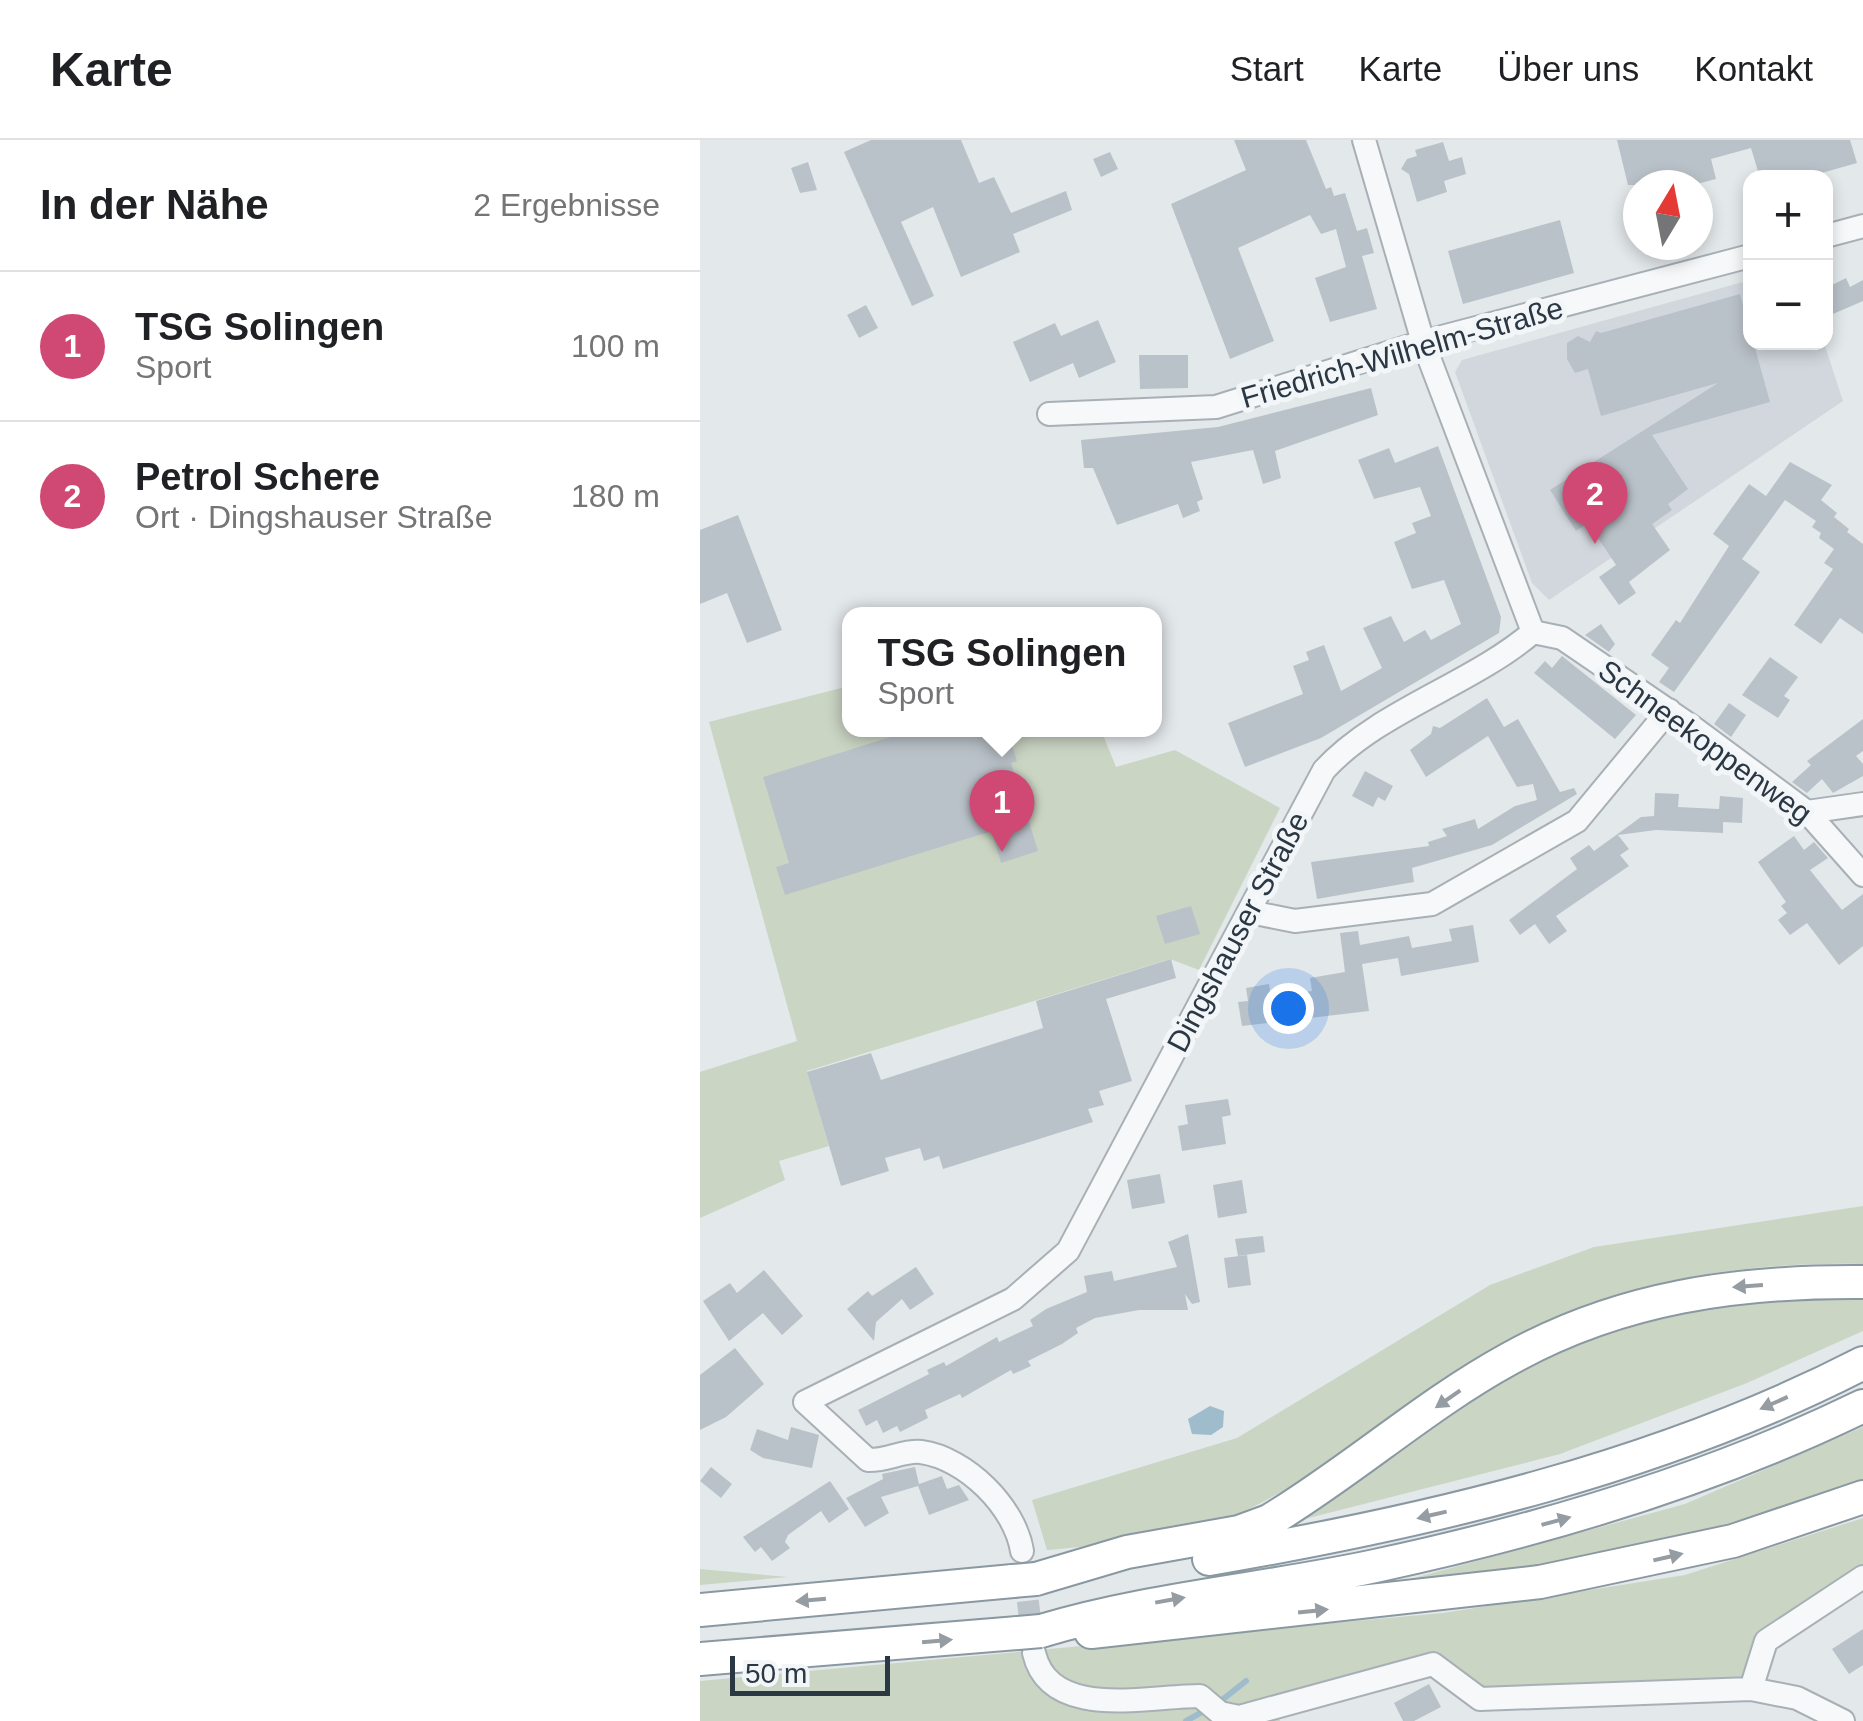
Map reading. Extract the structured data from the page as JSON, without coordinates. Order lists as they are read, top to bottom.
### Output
{
  "streets": {
    "street": ["Friedrich-Wilhelm-Straße", "Schneekoppenweg", "Dingshauser Straße"]
  },
  "crossings": [
    ["Schneekoppenweg", "Dingshauser Straße"]
  ],
  "scale_bar": "50 m",
  "north": "top",
  "page": {
    "header": "Karte",
    "nav": [
      "Start",
      "Karte",
      "Über uns",
      "Kontakt"
    ],
    "heading": ["In der Nähe", "2 Ergebnisse"],
    "map_buttons": ["+", "−"],
    "list": [
      {
        "mark": "1",
        "name": "TSG Solingen",
        "note": "Sport",
        "value": "100 m"
      },
      {
        "mark": "2",
        "name": "Petrol Schere",
        "note": "Ort · Dingshauser Straße",
        "value": "180 m"
      }
    ],
    "pins": ["2", "1"],
    "popup": ["TSG Solingen", "Sport"],
    "scale": "50 m"
  }
}
